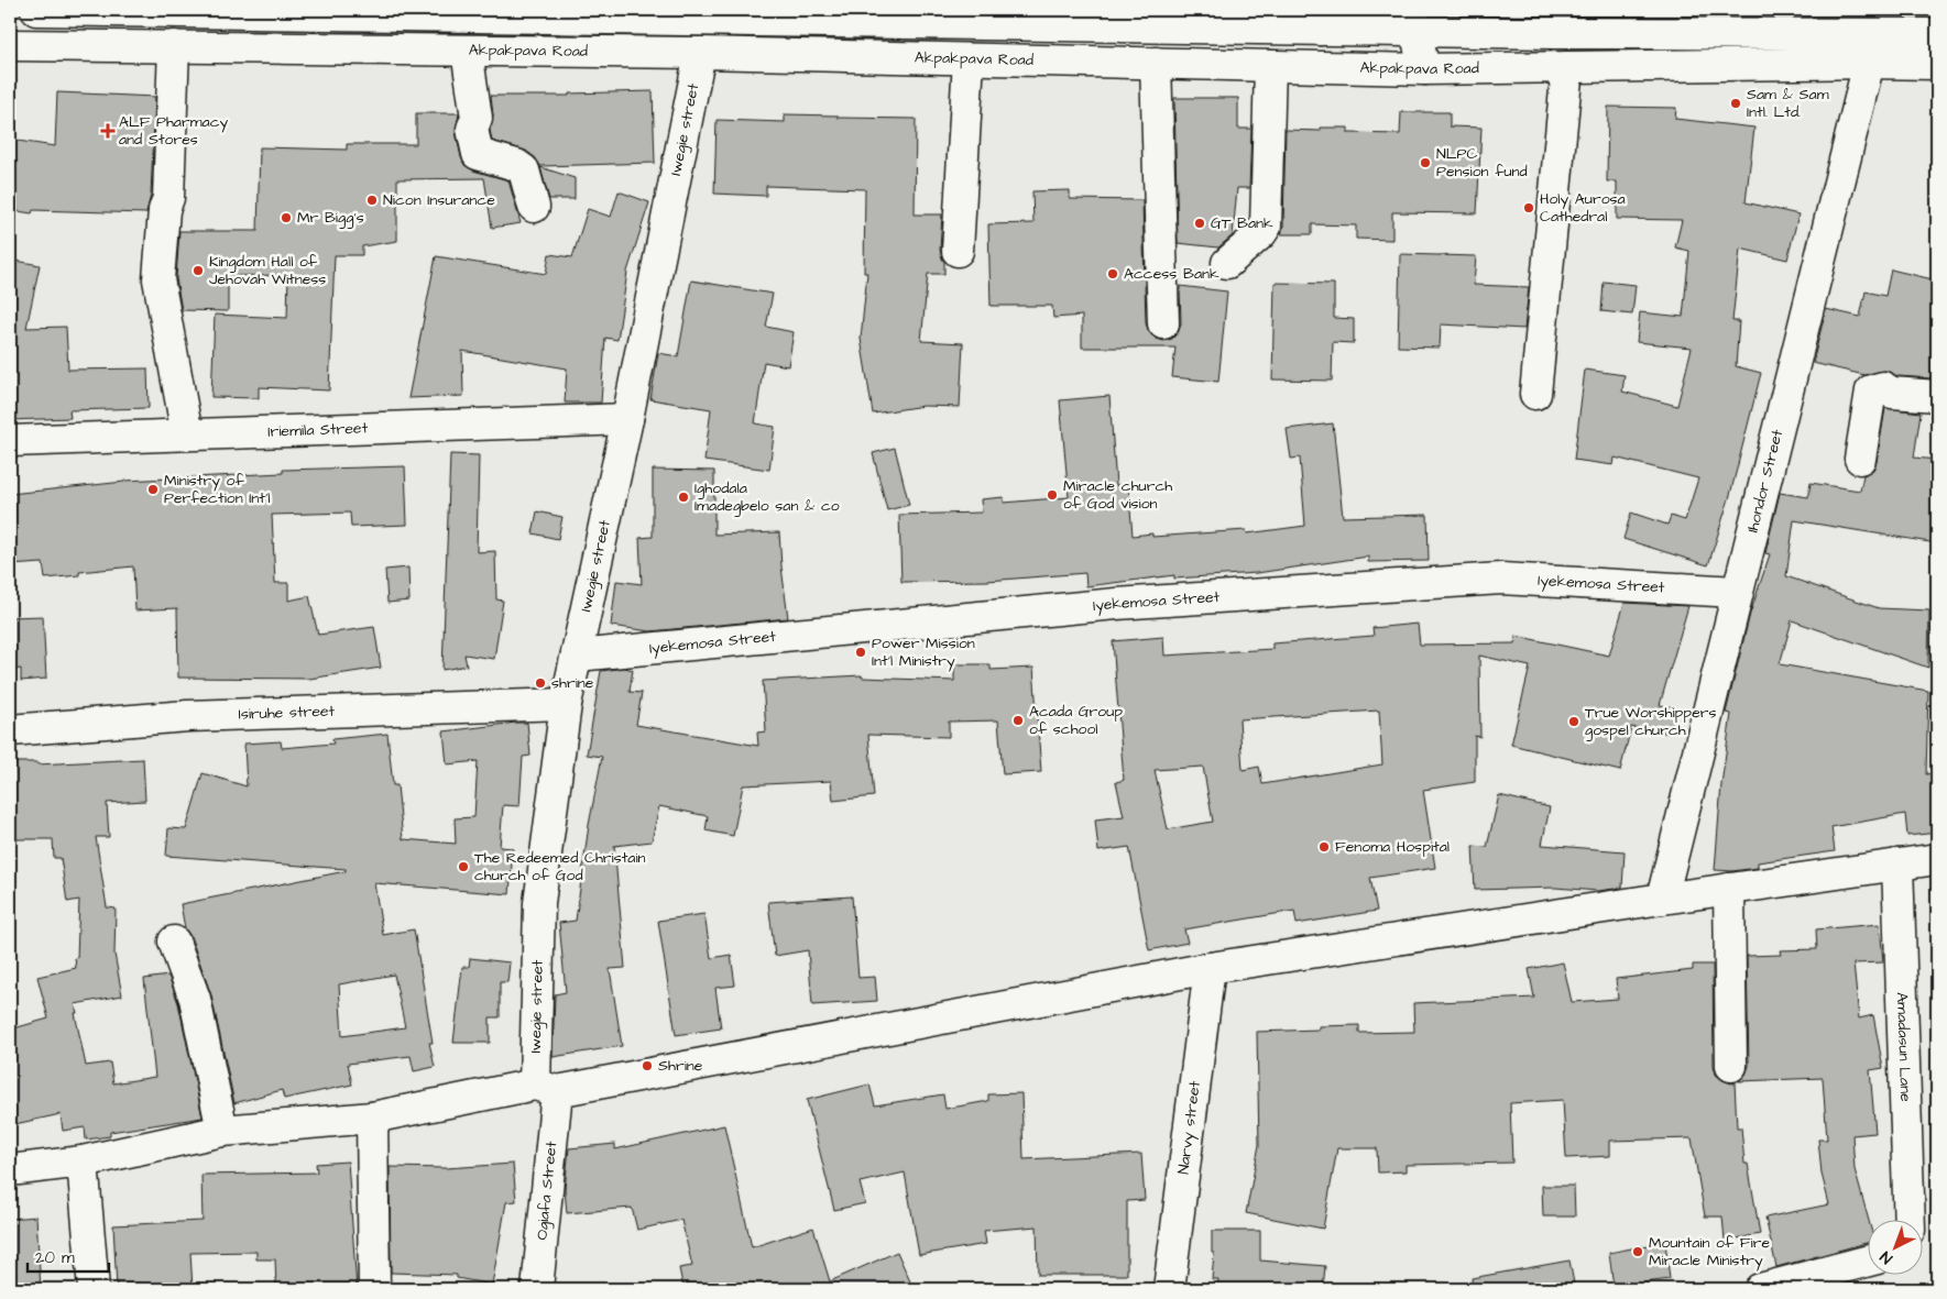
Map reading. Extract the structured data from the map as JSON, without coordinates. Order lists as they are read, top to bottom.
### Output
{
  "streets": {
    "main road": [
      "Akpakpava Road",
      "Iwegie street",
      "Iriemila Street",
      "Ihondor Street",
      "Iyekemosa Street",
      "Isiruhe street",
      "Amadasun Lane",
      "Narvy street",
      "Ogiafa Street"
    ]
  },
  "crossings": [
    ["Akpakpava Road", "Iwegie street"],
    ["Akpakpava Road", "Ihondor Street"],
    ["Iwegie street", "Iriemila Street"],
    ["Iwegie street", "Iyekemosa Street"],
    ["Iwegie street", "Isiruhe street"],
    ["Iwegie street", "Ogiafa Street"],
    ["Ihondor Street", "Iyekemosa Street"]
  ],
  "places": {
    "other": [
      "Sam & Sam Intl. Ltd.",
      "NLPC Pension fund",
      "Nicon Insurance",
      "Holy Aurosa Cathedral",
      "Mr Bigg's",
      "GT Bank",
      "Kingdom Hall of Jehovah Witness",
      "Access Bank",
      "Ministry of Perfection Int'l",
      "Miracle church of God vision",
      "Ighodala Imadegbelo san & co",
      "Power Mission Int'l Ministry",
      "shrine",
      "Acada Group of school",
      "True Worshippers gospel church",
      "Fenoma Hospital",
      "The Redeemed Christain church of God",
      "Shrine",
      "Mountain of Fire Miracle Ministry"
    ],
    "health": ["ALF Pharmacy and Stores"]
  },
  "scale_bar": "20 m",
  "north": "bottom left"
}
